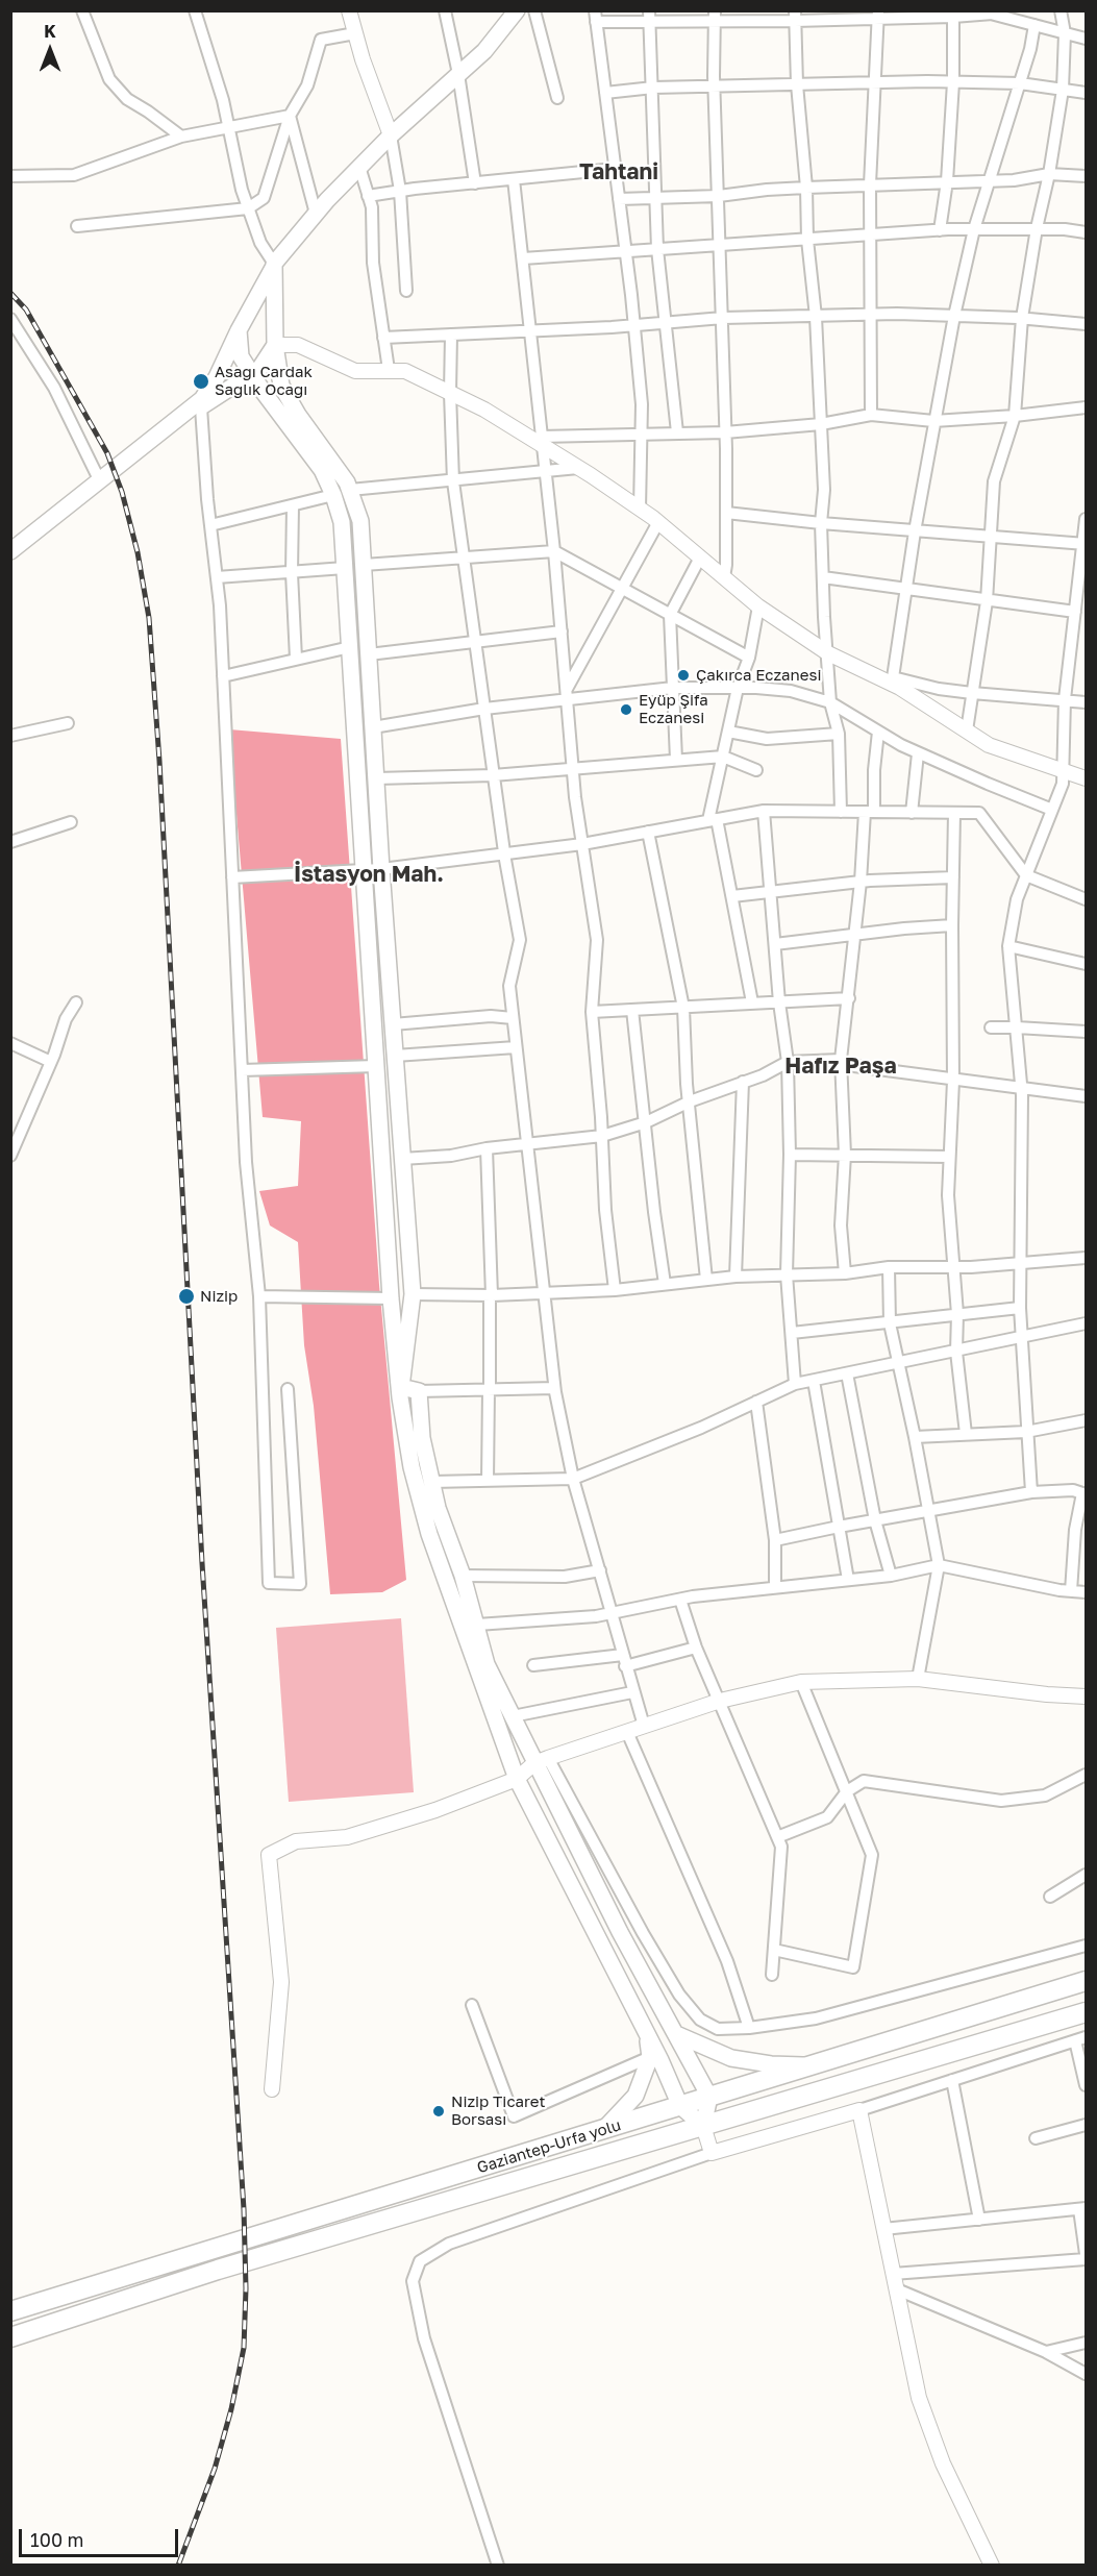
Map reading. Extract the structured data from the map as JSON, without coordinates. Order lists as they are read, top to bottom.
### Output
{
  "streets": {
    "highway": ["Gaziantep-Urfa yolu"]
  },
  "districts": ["Tahtani", "İstasyon Mah.", "Hafız Paşa"],
  "places": [
    "Asagı Cardak Saglık Ocagı",
    "Çakırca Eczanesi",
    "Eyüp Şifa Eczanesi",
    "Nizip",
    "Nizip Ticaret Borsası"
  ],
  "scale_bar": "100 m",
  "north": "top"
}
